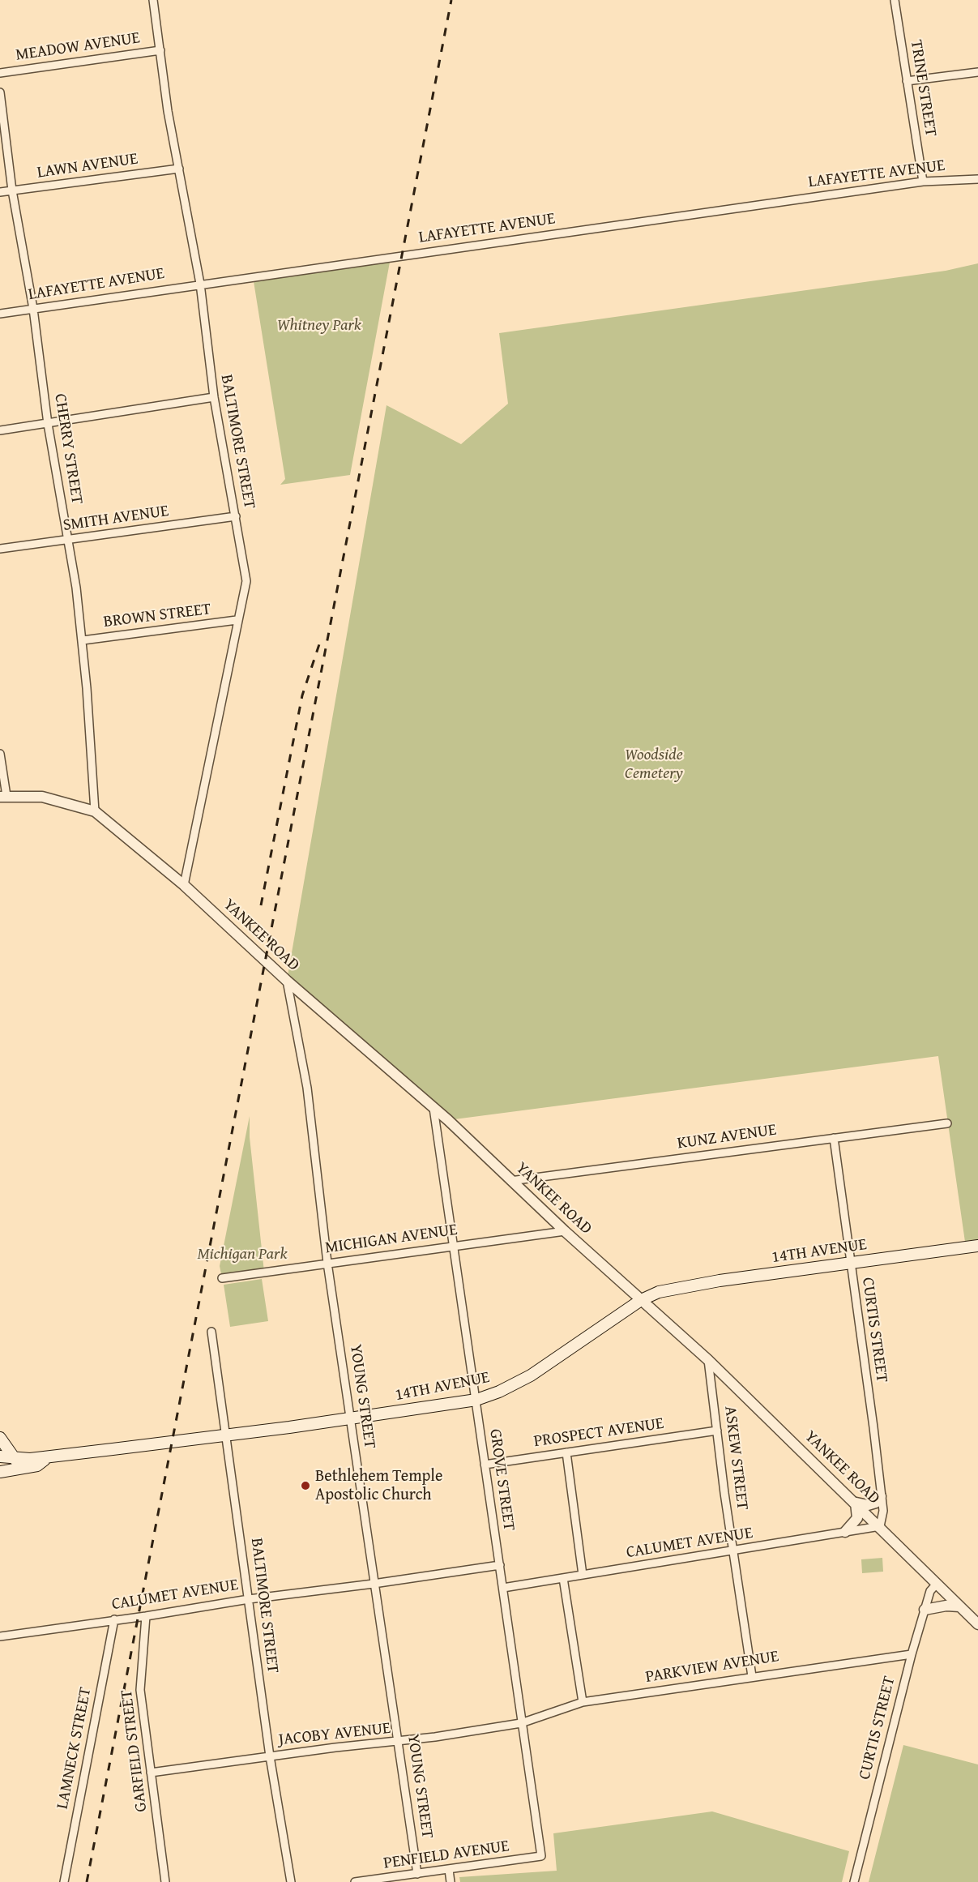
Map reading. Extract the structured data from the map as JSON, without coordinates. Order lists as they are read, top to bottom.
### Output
{
  "streets": {
    "main road": ["14TH AVENUE"],
    "street": [
      "MEADOW AVENUE",
      "TRINE STREET",
      "LAWN AVENUE",
      "LAFAYETTE AVENUE",
      "BALTIMORE STREET",
      "CHERRY STREET",
      "SMITH AVENUE",
      "BROWN STREET",
      "YANKEE ROAD",
      "KUNZ AVENUE",
      "MICHIGAN AVENUE",
      "CURTIS STREET",
      "YOUNG STREET",
      "PROSPECT AVENUE",
      "ASKEW STREET",
      "GROVE STREET",
      "CALUMET AVENUE",
      "PARKVIEW AVENUE",
      "JACOBY AVENUE",
      "LAMNECK STREET",
      "GARFIELD STREET",
      "PENFIELD AVENUE"
    ]
  },
  "crossings": [
    ["MEADOW AVENUE", "BALTIMORE STREET"],
    ["TRINE STREET", "LAFAYETTE AVENUE"],
    ["LAWN AVENUE", "BALTIMORE STREET"],
    ["LAWN AVENUE", "CHERRY STREET"],
    ["LAFAYETTE AVENUE", "BALTIMORE STREET"],
    ["LAFAYETTE AVENUE", "CHERRY STREET"],
    ["BALTIMORE STREET", "SMITH AVENUE"],
    ["BALTIMORE STREET", "BROWN STREET"],
    ["BALTIMORE STREET", "YANKEE ROAD"],
    ["BALTIMORE STREET", "14TH AVENUE"],
    ["BALTIMORE STREET", "CALUMET AVENUE"],
    ["BALTIMORE STREET", "JACOBY AVENUE"],
    ["CHERRY STREET", "SMITH AVENUE"],
    ["CHERRY STREET", "BROWN STREET"],
    ["CHERRY STREET", "YANKEE ROAD"],
    ["YANKEE ROAD", "KUNZ AVENUE"],
    ["YANKEE ROAD", "MICHIGAN AVENUE"],
    ["YANKEE ROAD", "14TH AVENUE"],
    ["YANKEE ROAD", "CURTIS STREET"],
    ["YANKEE ROAD", "YOUNG STREET"],
    ["YANKEE ROAD", "ASKEW STREET"],
    ["YANKEE ROAD", "GROVE STREET"],
    ["YANKEE ROAD", "CALUMET AVENUE"],
    ["KUNZ AVENUE", "CURTIS STREET"],
    ["MICHIGAN AVENUE", "YOUNG STREET"],
    ["MICHIGAN AVENUE", "GROVE STREET"],
    ["14TH AVENUE", "CURTIS STREET"],
    ["14TH AVENUE", "YOUNG STREET"],
    ["14TH AVENUE", "GROVE STREET"],
    ["CURTIS STREET", "CALUMET AVENUE"],
    ["CURTIS STREET", "PARKVIEW AVENUE"],
    ["YOUNG STREET", "CALUMET AVENUE"],
    ["YOUNG STREET", "JACOBY AVENUE"],
    ["YOUNG STREET", "PENFIELD AVENUE"],
    ["PROSPECT AVENUE", "ASKEW STREET"],
    ["PROSPECT AVENUE", "GROVE STREET"],
    ["ASKEW STREET", "CALUMET AVENUE"],
    ["ASKEW STREET", "PARKVIEW AVENUE"],
    ["GROVE STREET", "CALUMET AVENUE"],
    ["GROVE STREET", "PARKVIEW AVENUE"],
    ["GROVE STREET", "JACOBY AVENUE"],
    ["GROVE STREET", "PENFIELD AVENUE"],
    ["CALUMET AVENUE", "LAMNECK STREET"],
    ["CALUMET AVENUE", "GARFIELD STREET"],
    ["PARKVIEW AVENUE", "JACOBY AVENUE"],
    ["JACOBY AVENUE", "GARFIELD STREET"]
  ],
  "parks": ["Whitney Park", "Woodside Cemetery", "Michigan Park"],
  "places": ["Bethlehem Temple Apostolic Church"]
}
